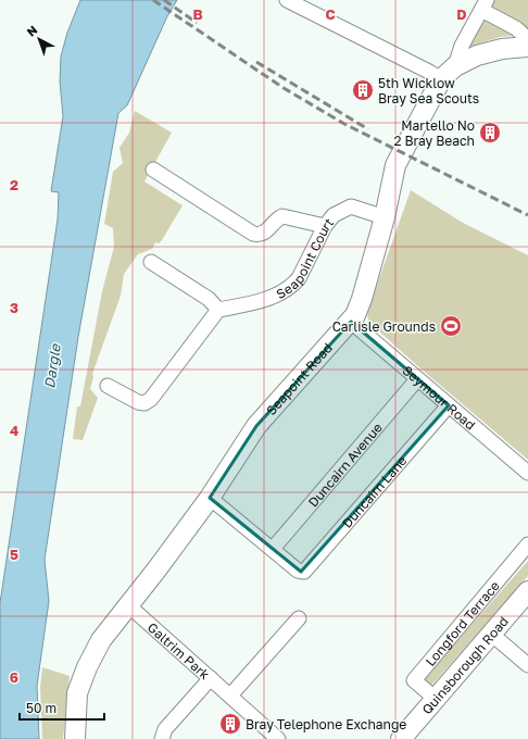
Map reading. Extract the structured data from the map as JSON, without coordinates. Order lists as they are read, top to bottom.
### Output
{
  "streets": {
    "street": [
      "Seapoint Court",
      "Seapoint Road",
      "Seymour Road",
      "Duncairn Avenue",
      "Duncairn Lane",
      "Longford Terrace",
      "Galtrim Park",
      "Quinsborough Road"
    ]
  },
  "crossings": [
    ["Seapoint Court", "Seapoint Road"],
    ["Seapoint Road", "Seymour Road"],
    ["Seapoint Road", "Galtrim Park"],
    ["Seymour Road", "Duncairn Avenue"],
    ["Seymour Road", "Duncairn Lane"],
    ["Duncairn Avenue", "Duncairn Lane"],
    ["Longford Terrace", "Quinsborough Road"]
  ],
  "water": ["Dargle"],
  "places": {
    "building": ["5th Wicklow Bray Sea Scouts", "Martello No 2 Bray Beach", "Bray Telephone Exchange"],
    "sports": ["Carlisle Grounds"]
  },
  "scale_bar": "50 m",
  "north": "top left",
  "grid": {
    "columns": ["B", "C", "D"],
    "rows": [
      "2",
      "3",
      "4",
      "5",
      "6"
    ]
  }
}
